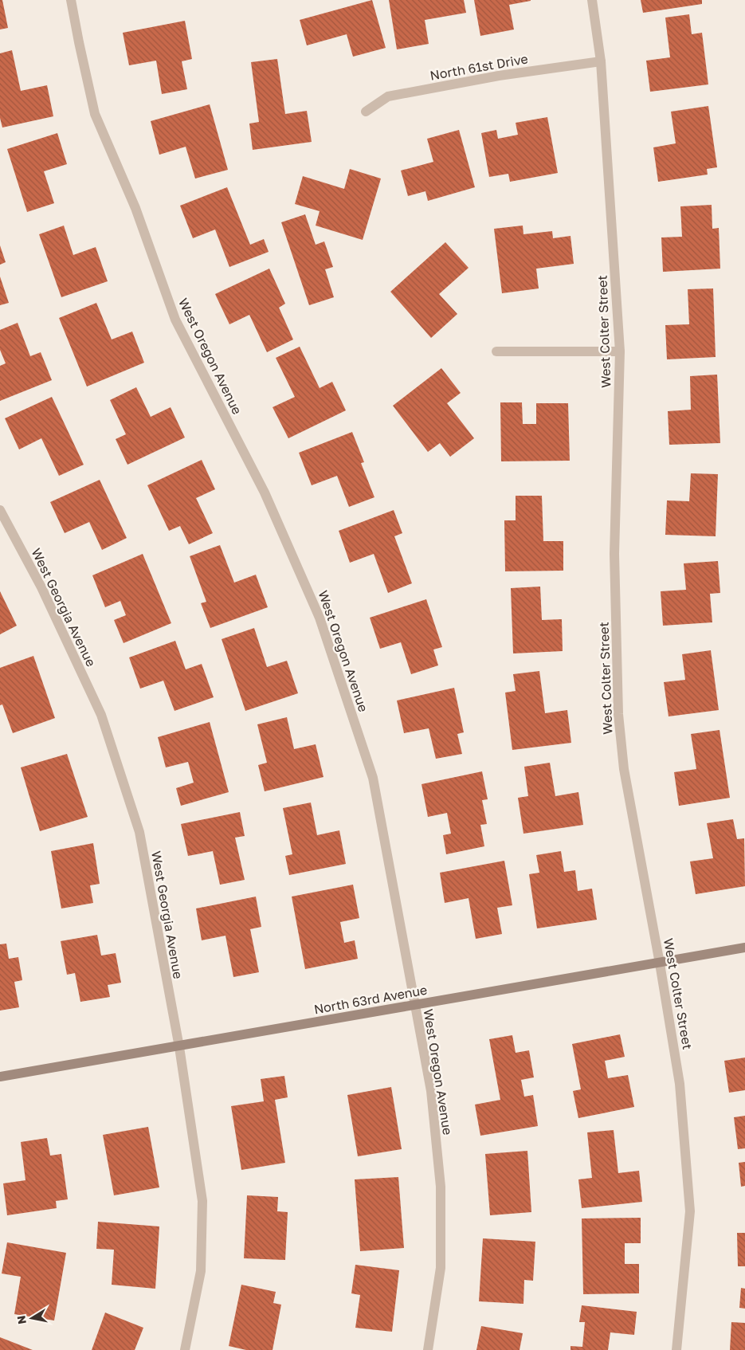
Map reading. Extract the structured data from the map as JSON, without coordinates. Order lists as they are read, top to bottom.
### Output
{
  "streets": {
    "street": [
      "North 61st Drive",
      "West Colter Street",
      "West Oregon Avenue",
      "West Georgia Avenue",
      "North 63rd Avenue"
    ]
  },
  "crossings": [
    ["North 61st Drive", "West Colter Street"],
    ["West Colter Street", "North 63rd Avenue"],
    ["West Oregon Avenue", "North 63rd Avenue"],
    ["West Georgia Avenue", "North 63rd Avenue"]
  ],
  "north": "left"
}
